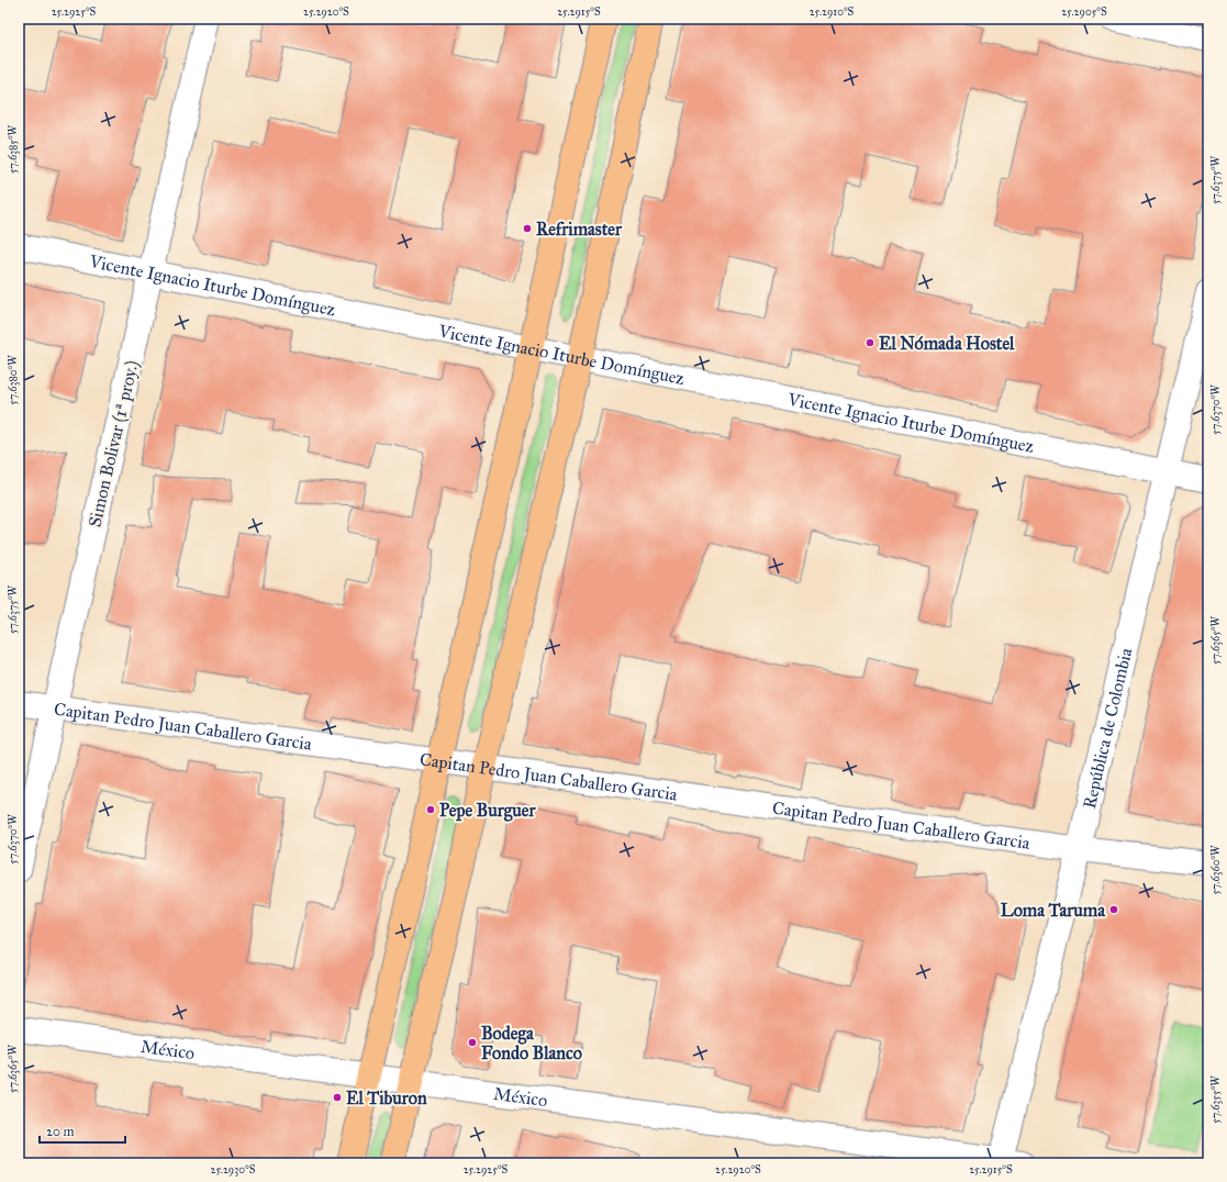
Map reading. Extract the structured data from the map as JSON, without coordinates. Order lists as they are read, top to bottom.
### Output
{
  "streets": {
    "street": [
      "Vicente Ignacio Iturbe Domínguez",
      "Simon Bolivar (1ª proy.)",
      "Capitan Pedro Juan Caballero Garcia",
      "República de Colombia",
      "México"
    ]
  },
  "crossings": [
    ["Vicente Ignacio Iturbe Domínguez", "Simon Bolivar (1ª proy.)"],
    ["Vicente Ignacio Iturbe Domínguez", "República de Colombia"],
    ["Simon Bolivar (1ª proy.)", "Capitan Pedro Juan Caballero Garcia"],
    ["Capitan Pedro Juan Caballero Garcia", "República de Colombia"],
    ["República de Colombia", "México"]
  ],
  "places": [
    "Refrimaster",
    "El Nómada Hostel",
    "Pepe Burguer",
    "Loma Taruma",
    "Bodega Fondo Blanco",
    "El Tiburon"
  ],
  "scale_bar": "20 m",
  "coordinates": [
    "25.2925°S",
    "25.2920°S",
    "25.2915°S",
    "25.2910°S",
    "25.2905°S",
    "57.6385°W",
    "57.6375°W",
    "57.6380°W",
    "57.6370°W",
    "57.6365°W",
    "57.6360°W",
    "57.6355°W",
    "25.2930°S"
  ]
}
